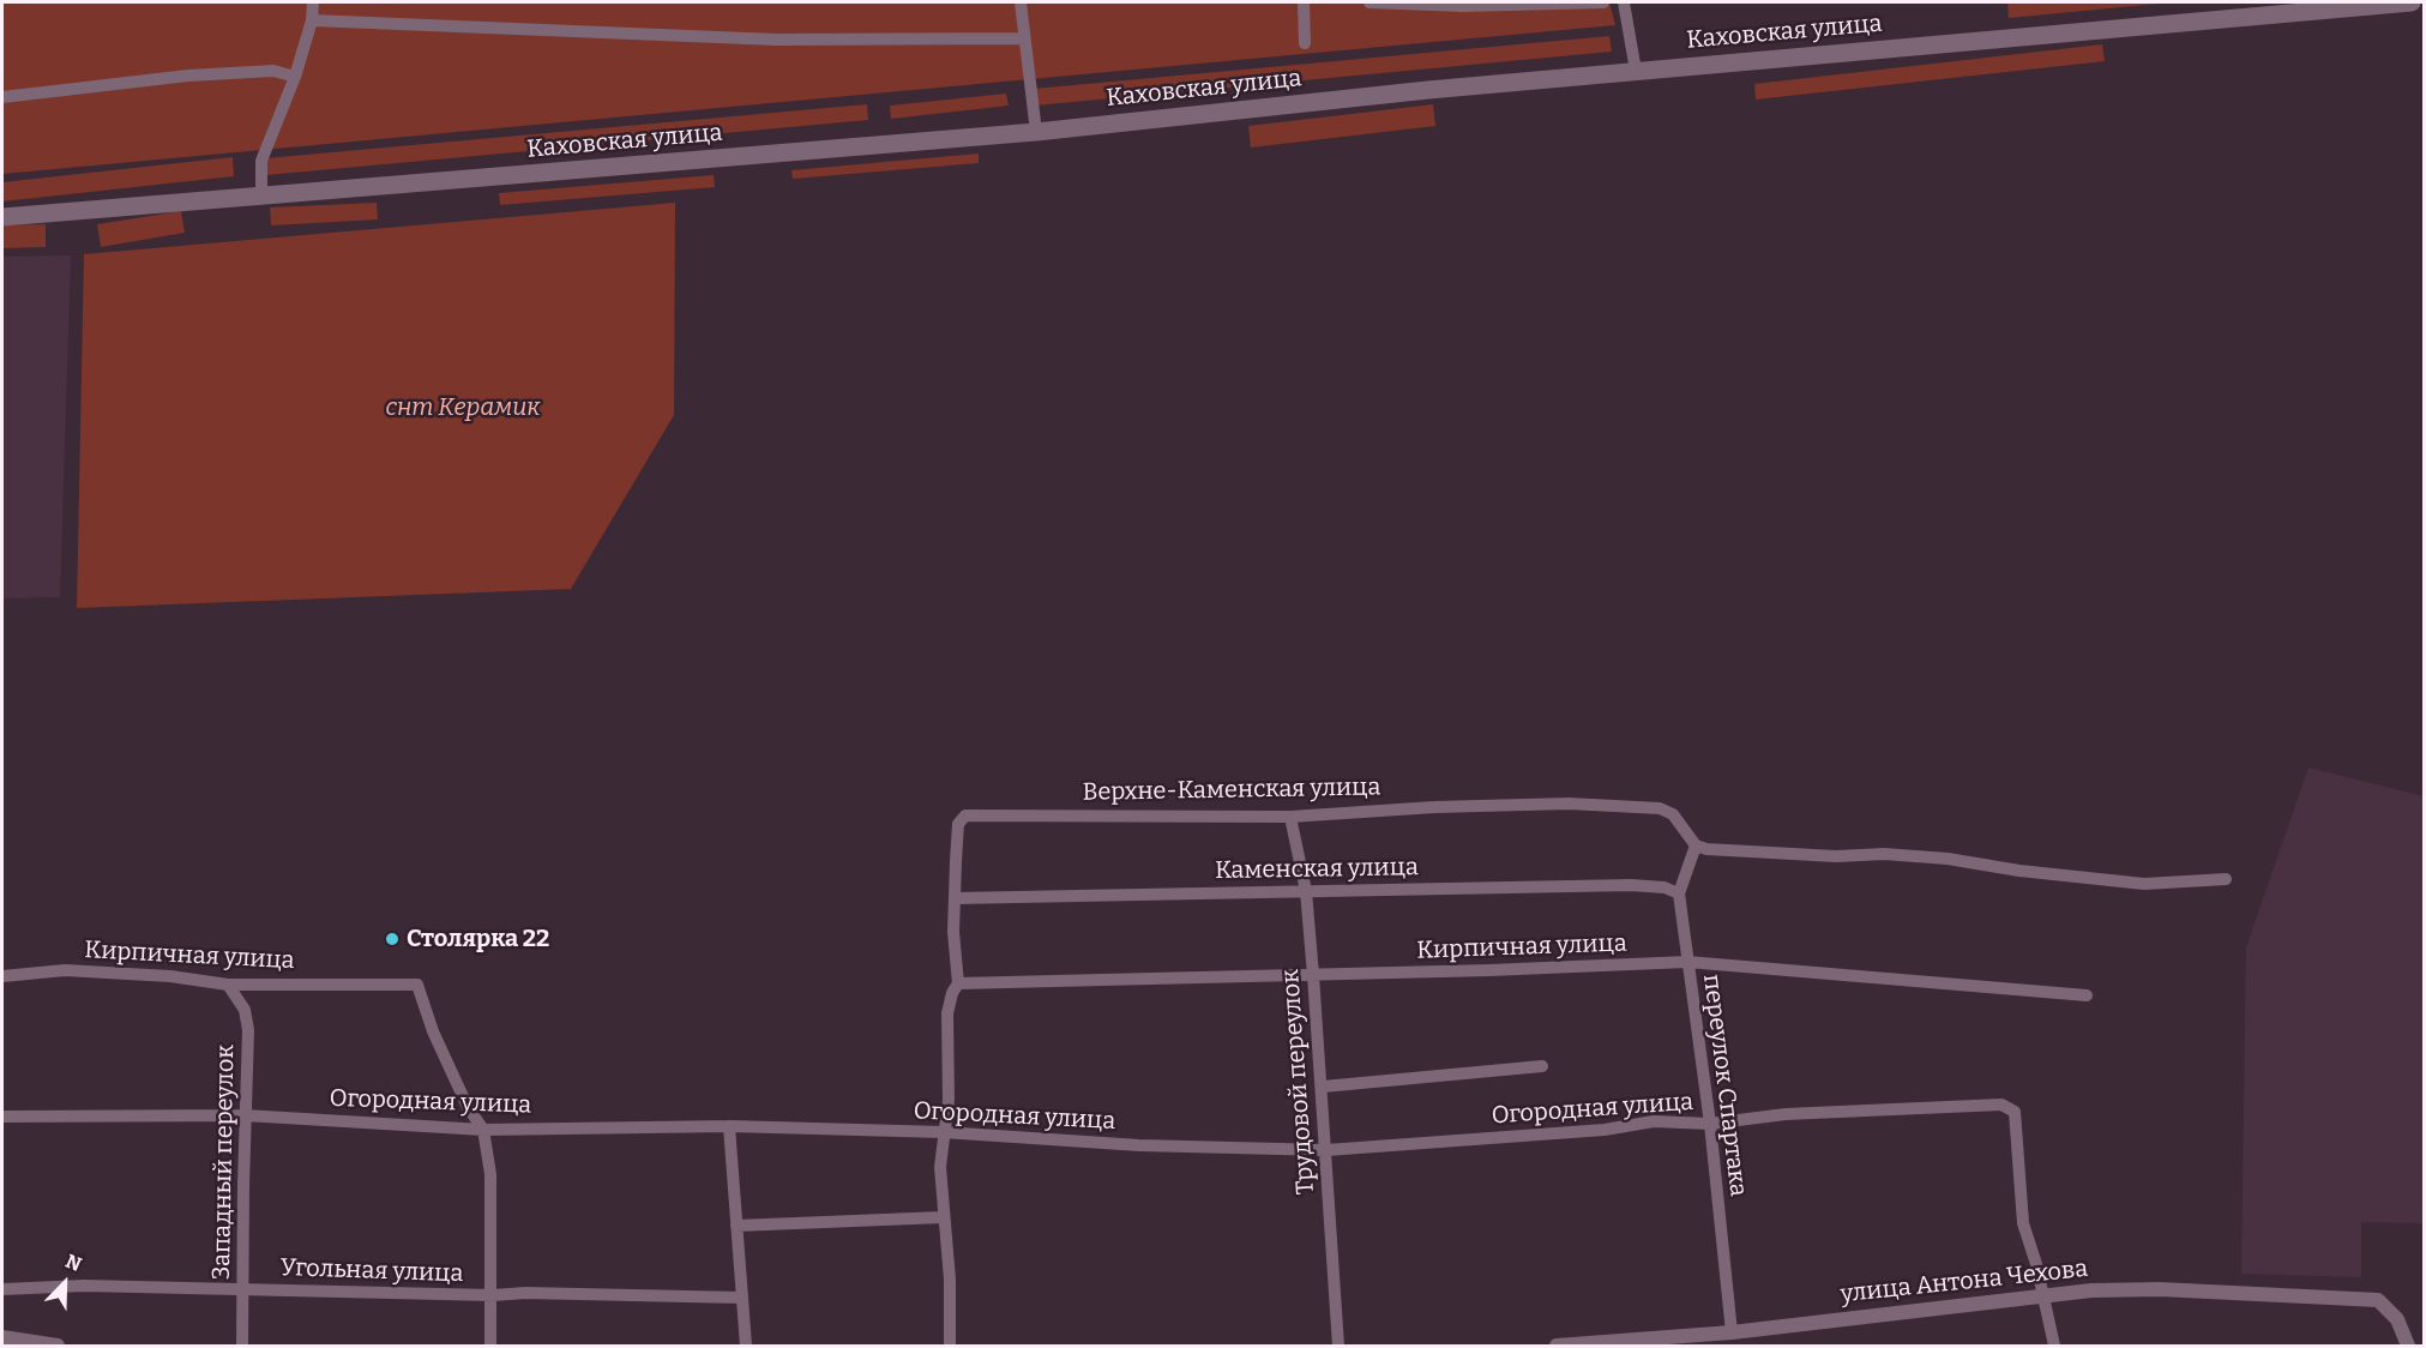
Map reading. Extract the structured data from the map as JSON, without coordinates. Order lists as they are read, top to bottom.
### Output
{
  "streets": {
    "main road": ["Каховская улица"],
    "street": [
      "Верхне-Каменская улица",
      "Каменская улица",
      "Кирпичная улица",
      "Трудовой переулок",
      "переулок Спартака",
      "Огородная улица",
      "Западный переулок",
      "Угольная улица",
      "улица Антона Чехова"
    ]
  },
  "crossings": [
    ["Верхне-Каменская улица", "Каменская улица"],
    ["Верхне-Каменская улица", "Кирпичная улица"],
    ["Верхне-Каменская улица", "Трудовой переулок"],
    ["Верхне-Каменская улица", "переулок Спартака"],
    ["Каменская улица", "Трудовой переулок"],
    ["Каменская улица", "переулок Спартака"],
    ["Кирпичная улица", "Трудовой переулок"],
    ["Кирпичная улица", "переулок Спартака"],
    ["Кирпичная улица", "Огородная улица"],
    ["Кирпичная улица", "Западный переулок"],
    ["Трудовой переулок", "Огородная улица"],
    ["переулок Спартака", "Огородная улица"],
    ["переулок Спартака", "улица Антона Чехова"],
    ["Огородная улица", "Западный переулок"],
    ["Огородная улица", "улица Антона Чехова"],
    ["Западный переулок", "Угольная улица"]
  ],
  "parks": ["снт Керамик"],
  "places": ["Столярка 22"],
  "north": "top right"
}
